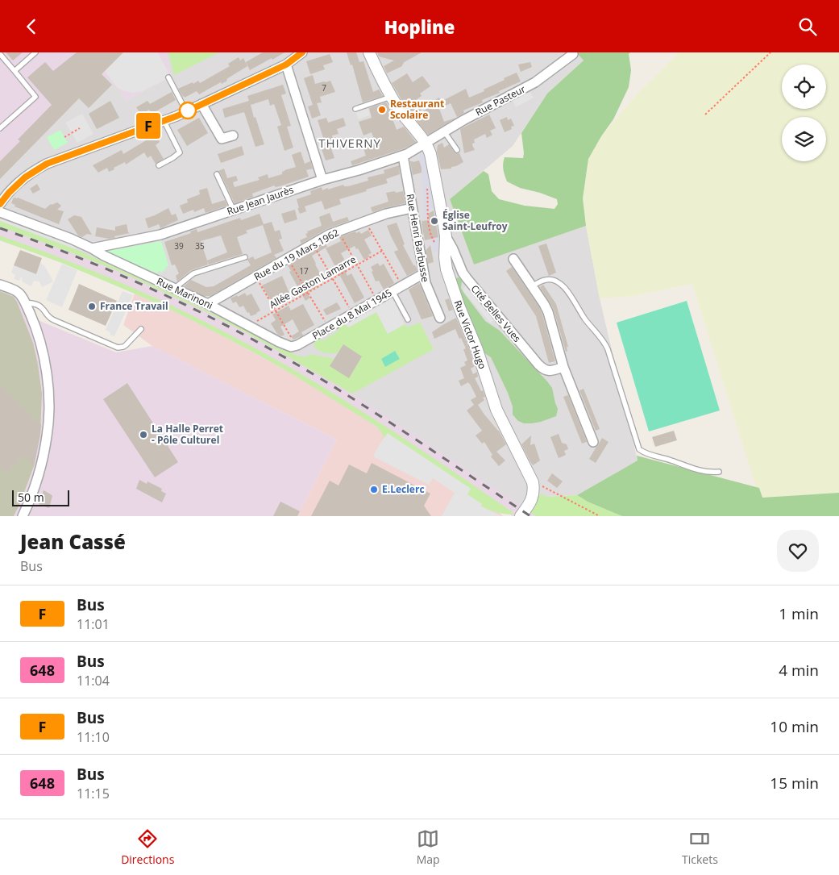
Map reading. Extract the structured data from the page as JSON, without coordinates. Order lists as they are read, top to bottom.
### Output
{
  "streets": {
    "street": [
      "Rue Pasteur",
      "Rue Jean Jaurès",
      "Rue Henri Barbusse",
      "Rue du 19 Mars 1962",
      "Rue Marinoni",
      "Cité Belles Vues",
      "Place du 8 Mai 1945",
      "Rue Victor Hugo"
    ],
    "path": ["Allée Gaston Lamarre"]
  },
  "crossings": [
    ["Rue Pasteur", "Rue Jean Jaurès"],
    ["Rue Pasteur", "Rue Victor Hugo"],
    ["Rue Jean Jaurès", "Rue Henri Barbusse"],
    ["Rue Jean Jaurès", "Rue Marinoni"],
    ["Rue Jean Jaurès", "Rue Victor Hugo"],
    ["Rue Henri Barbusse", "Rue du 19 Mars 1962"],
    ["Rue Henri Barbusse", "Place du 8 Mai 1945"],
    ["Rue du 19 Mars 1962", "Rue Marinoni"],
    ["Allée Gaston Lamarre", "Rue Marinoni"],
    ["Rue Marinoni", "Place du 8 Mai 1945"],
    ["Cité Belles Vues", "Rue Victor Hugo"]
  ],
  "districts": ["THIVERNY"],
  "places": [
    "Restaurant Scolaire",
    "Église Saint-Leufroy",
    "France Travail",
    "La Halle Perret - Pôle Culturel",
    "E.Leclerc"
  ],
  "lines": ["bus line F"],
  "house_numbers": [
    "7",
    "39",
    "35",
    "17"
  ],
  "scale_bar": "50 m",
  "page": {
    "header": "Hopline",
    "on_map": "F",
    "scale": "50 m",
    "heading": ["Jean Cassé", "Bus"],
    "list": [
      {
        "mark": "F",
        "name": "Bus",
        "note": "11:01",
        "value": "1 min"
      },
      {
        "mark": "648",
        "name": "Bus",
        "note": "11:04",
        "value": "4 min"
      },
      {
        "mark": "F",
        "name": "Bus",
        "note": "11:10",
        "value": "10 min"
      },
      {
        "mark": "648",
        "name": "Bus",
        "note": "11:15",
        "value": "15 min"
      }
    ],
    "tabs": ["Directions", "Map", "Tickets"]
  }
}
